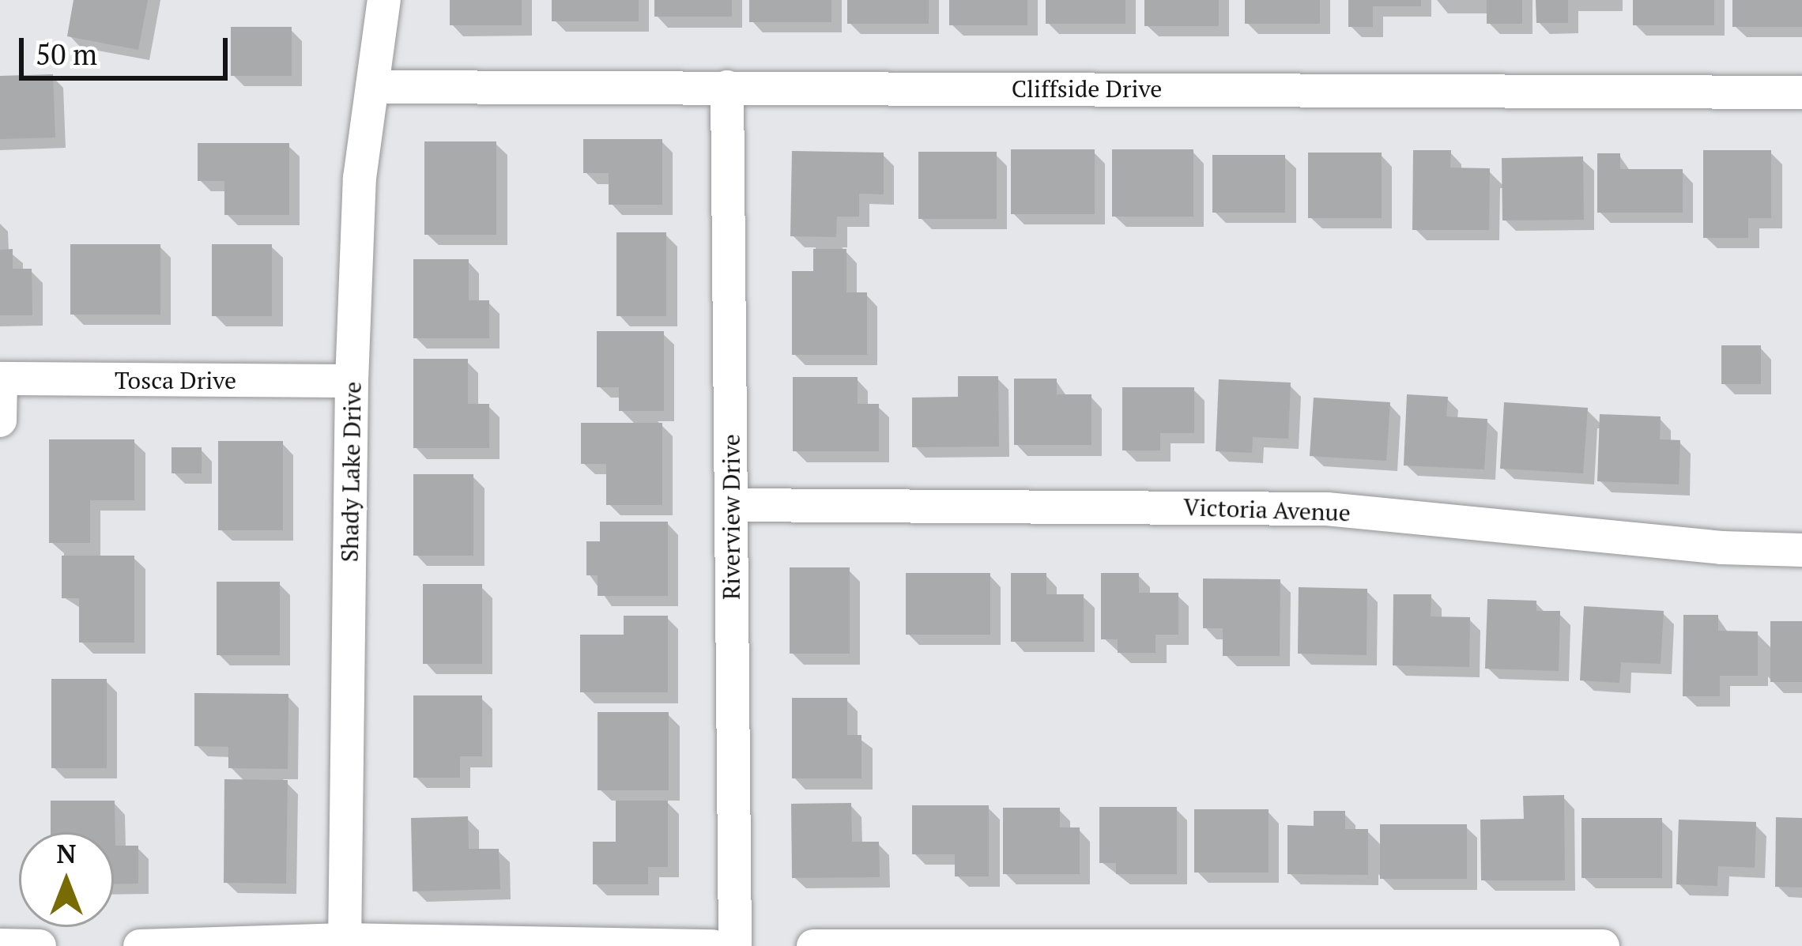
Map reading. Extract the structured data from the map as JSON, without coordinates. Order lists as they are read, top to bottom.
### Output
{
  "streets": {
    "street": [
      "Cliffside Drive",
      "Tosca Drive",
      "Shady Lake Drive",
      "Victoria Avenue",
      "Riverview Drive"
    ]
  },
  "crossings": [
    ["Cliffside Drive", "Shady Lake Drive"],
    ["Cliffside Drive", "Riverview Drive"],
    ["Tosca Drive", "Shady Lake Drive"],
    ["Victoria Avenue", "Riverview Drive"]
  ],
  "scale_bar": "50 m",
  "north": "top"
}
